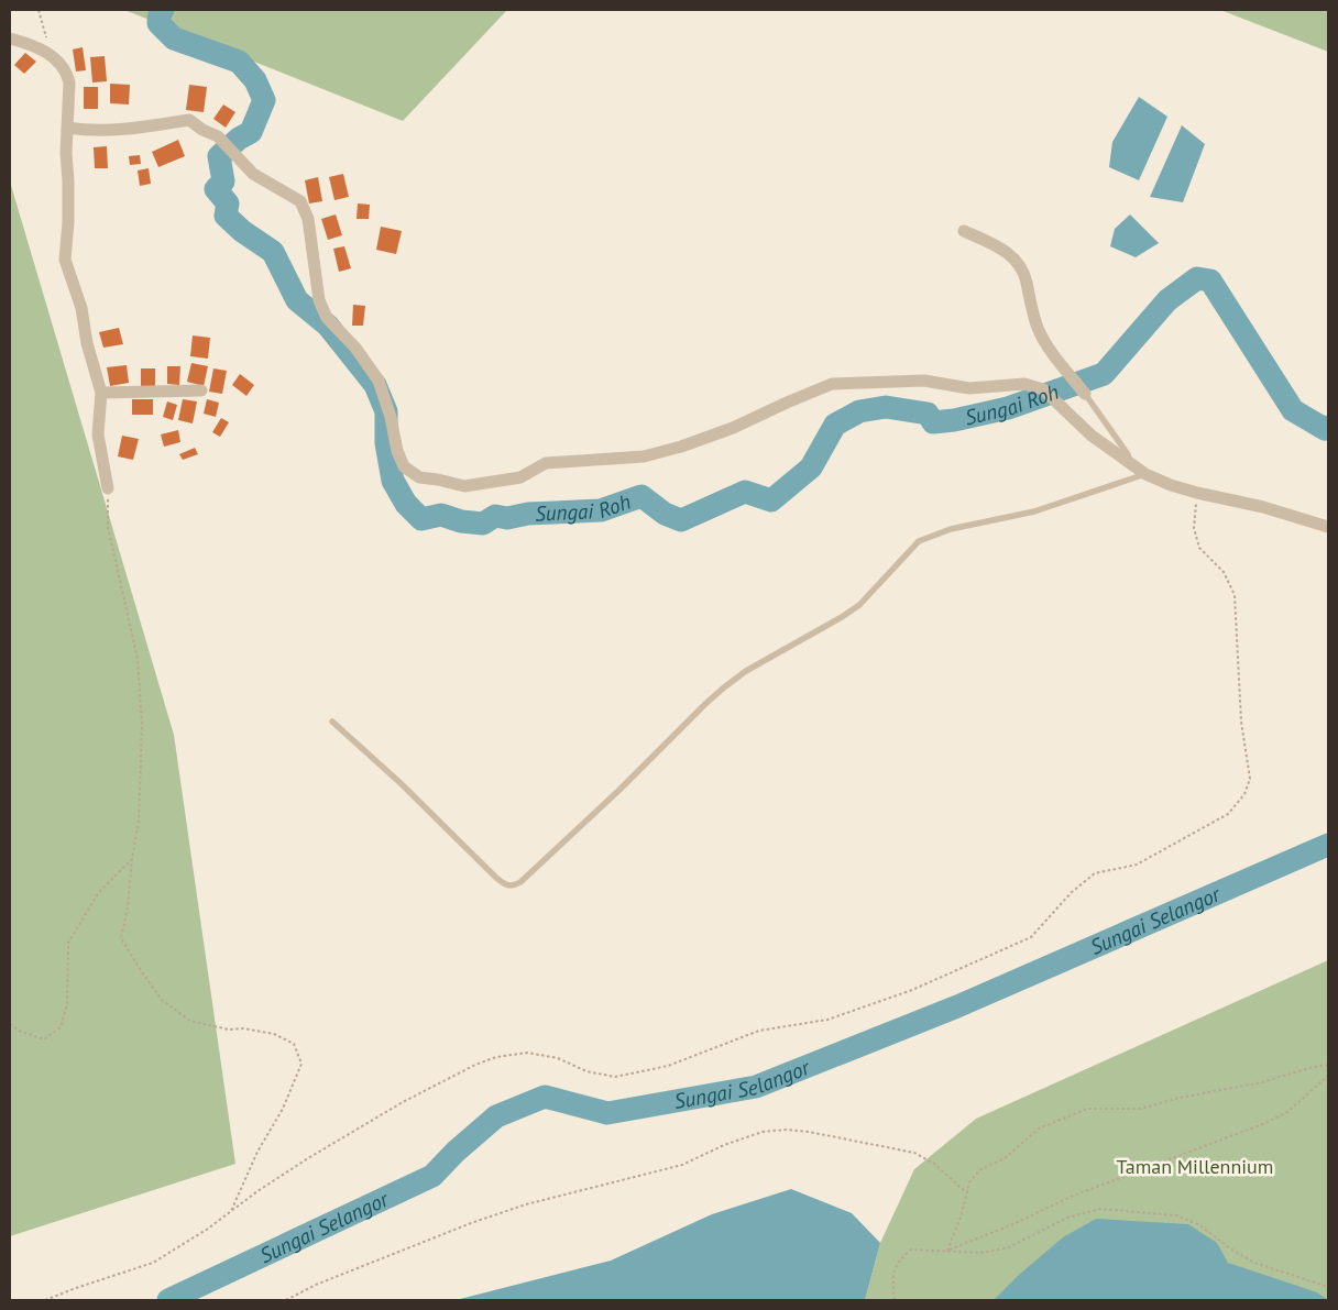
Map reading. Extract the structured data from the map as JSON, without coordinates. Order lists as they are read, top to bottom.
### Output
{
  "water": ["Sungai Roh", "Sungai Selangor"],
  "parks": ["Taman Millennium"]
}
